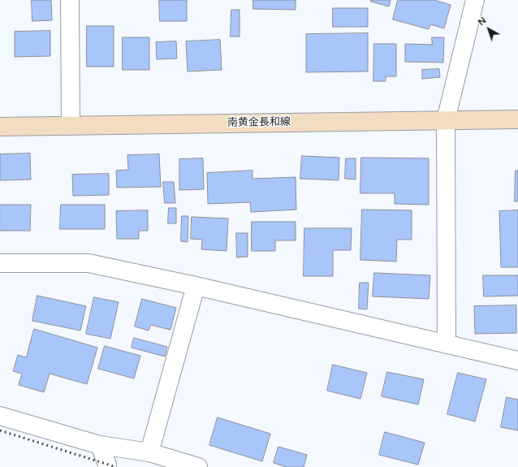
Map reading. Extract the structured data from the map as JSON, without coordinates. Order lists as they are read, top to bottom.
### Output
{
  "streets": {
    "main road": ["南黄金長和線"]
  },
  "north": "top left"
}
